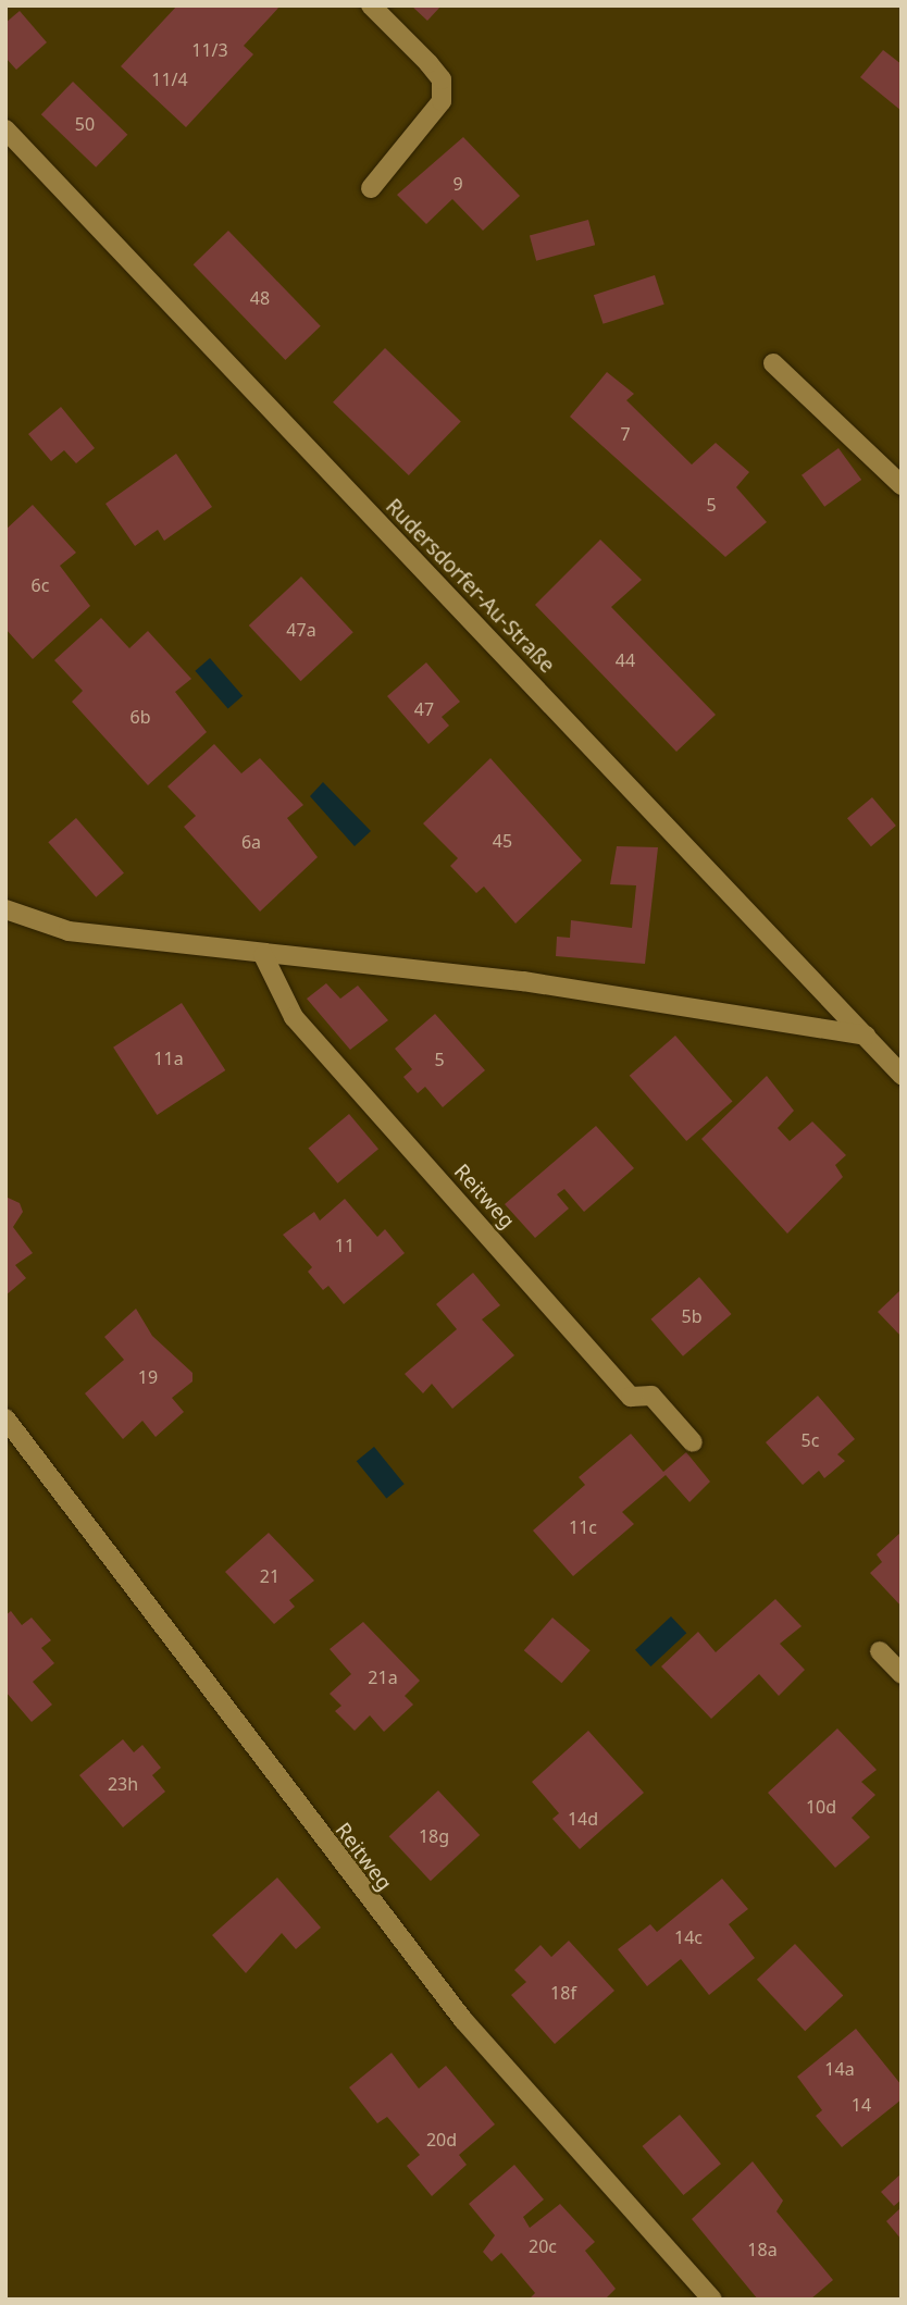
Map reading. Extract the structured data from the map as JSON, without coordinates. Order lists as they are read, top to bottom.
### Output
{
  "streets": {
    "street": ["Rudersdorfer-Au-Straße", "Reitweg"]
  },
  "house_numbers": [
    "11/3",
    "11/4",
    "50",
    "9",
    "48",
    "7",
    "5",
    "6c",
    "47a",
    "44",
    "47",
    "6b",
    "45",
    "6a",
    "11a",
    "5",
    "11",
    "5b",
    "19",
    "5c",
    "11c",
    "21",
    "21a",
    "23h",
    "10d",
    "14d",
    "18g",
    "14c",
    "18f",
    "14a",
    "14",
    "20d",
    "20c",
    "18a"
  ]
}
